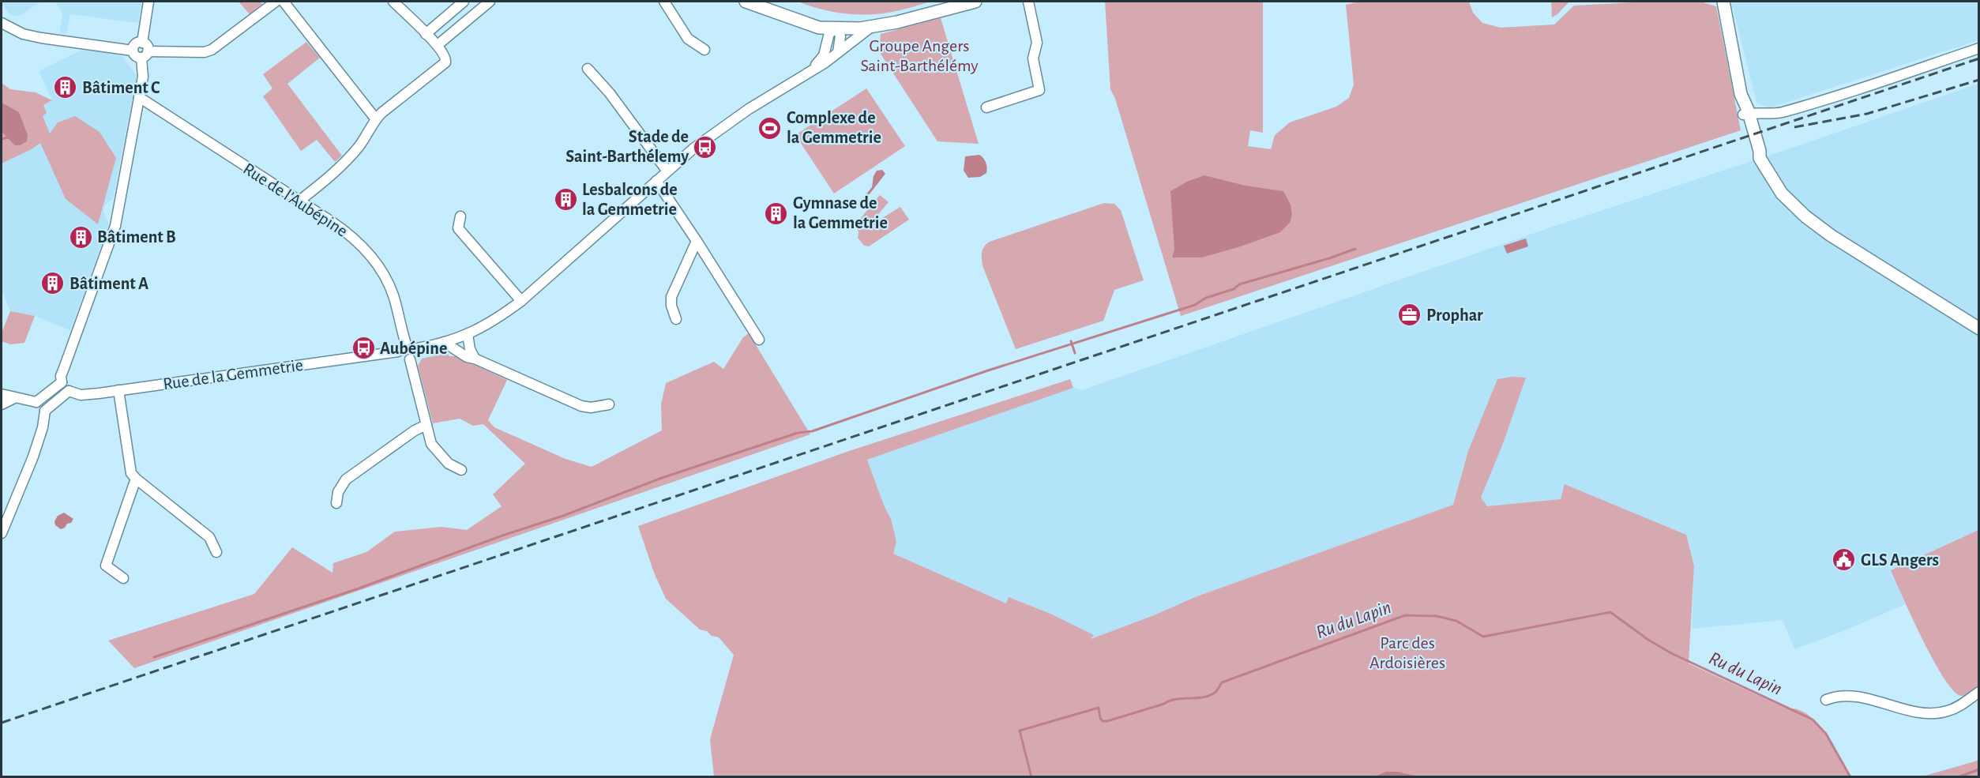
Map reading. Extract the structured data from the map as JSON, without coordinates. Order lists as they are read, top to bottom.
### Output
{
  "streets": {
    "street": ["Rue de l’Aubépine", "Rue de la Gemmetrie"]
  },
  "crossings": [
    ["Rue de l’Aubépine", "Rue de la Gemmetrie"]
  ],
  "water": ["Ru du Lapin"],
  "parks": ["Groupe Angers Saint-Barthélémy", "Parc des Ardoisières"],
  "places": {
    "building": [
      "Bâtiment C",
      "Lesbalcons de la Gemmetrie",
      "Gymnase de la Gemmetrie",
      "Bâtiment B",
      "Bâtiment A"
    ],
    "sports": ["Complexe de la Gemmetrie"],
    "bus stop": ["Stade de Saint-Barthélemy", "Aubépine"],
    "office": ["Prophar"],
    "public building": ["GLS Angers"]
  }
}
